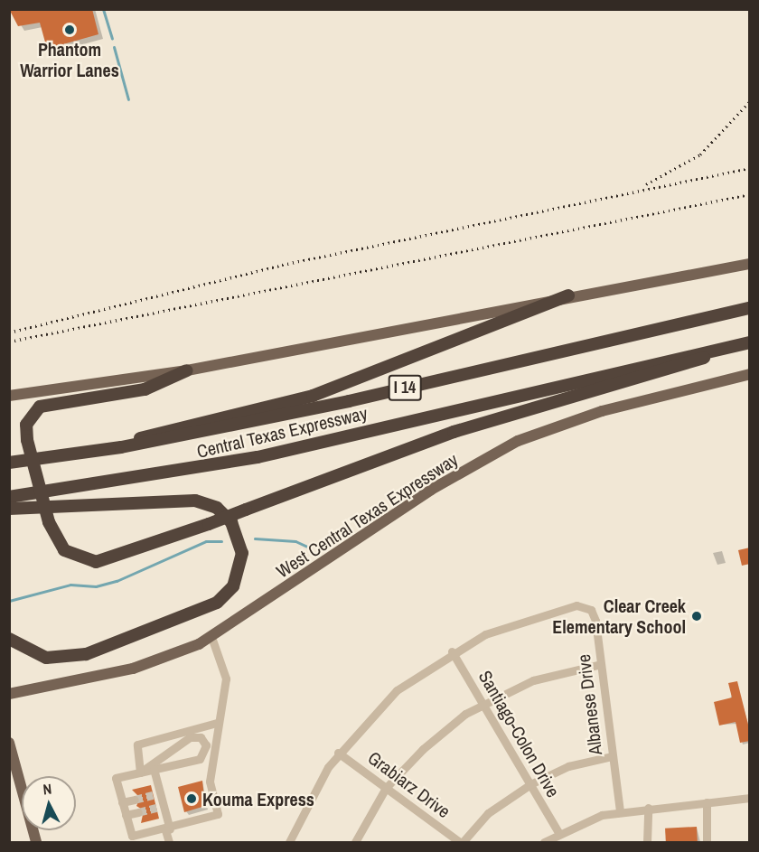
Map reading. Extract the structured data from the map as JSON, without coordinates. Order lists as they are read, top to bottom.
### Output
{
  "streets": {
    "highway": ["I 14", "Central Texas Expressway"],
    "main road": ["West Central Texas Expressway"],
    "street": ["Albanese Drive", "Santiago-Colon Drive", "Grabiarz Drive"]
  },
  "crossings": [
    ["Albanese Drive", "Santiago-Colon Drive"],
    ["Albanese Drive", "Grabiarz Drive"]
  ],
  "places": ["Phantom Warrior Lanes", "Clear Creek Elementary School", "Kouma Express"],
  "north": "top"
}
